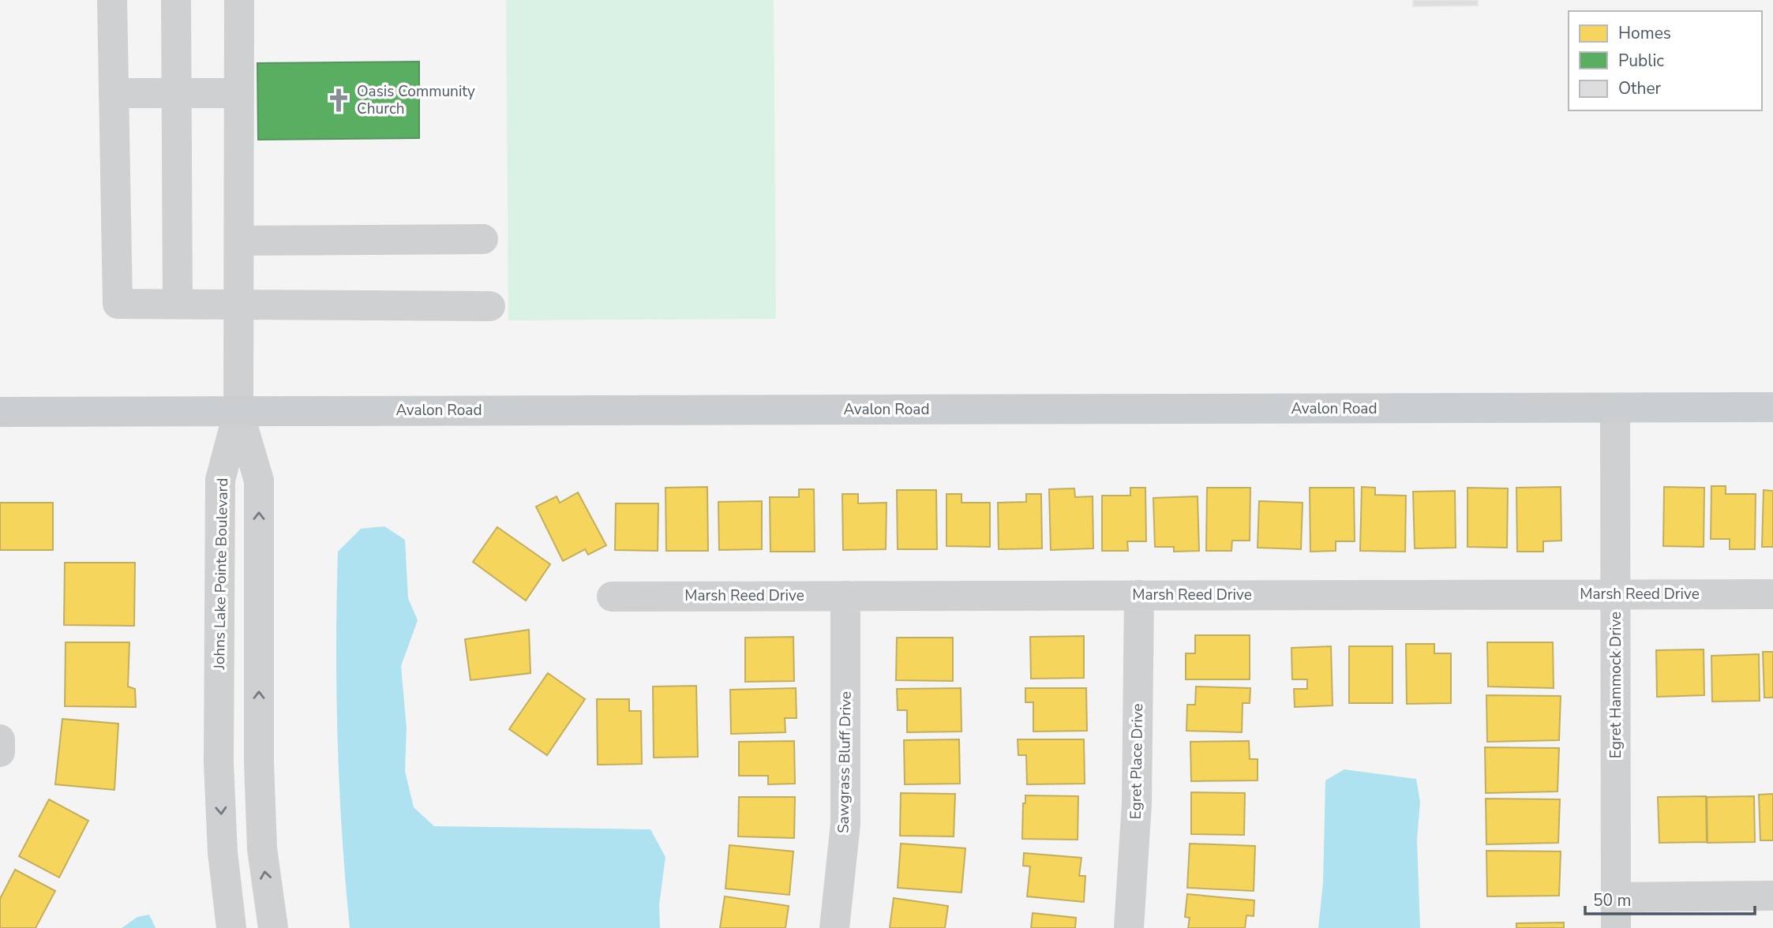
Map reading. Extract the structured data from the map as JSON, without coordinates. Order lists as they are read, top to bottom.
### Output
{
  "streets": {
    "main road": ["Avalon Road"],
    "street": [
      "Johns Lake Pointe Boulevard",
      "Marsh Reed Drive",
      "Egret Hammock Drive",
      "Egret Place Drive",
      "Sawgrass Bluff Drive"
    ]
  },
  "crossings": [
    ["Avalon Road", "Johns Lake Pointe Boulevard"],
    ["Avalon Road", "Egret Hammock Drive"],
    ["Marsh Reed Drive", "Egret Hammock Drive"],
    ["Marsh Reed Drive", "Egret Place Drive"],
    ["Marsh Reed Drive", "Sawgrass Bluff Drive"]
  ],
  "places": {
    "church": ["Oasis Community Church"]
  },
  "legend": ["Homes", "Public", "Other"],
  "scale_bar": "50 m"
}
